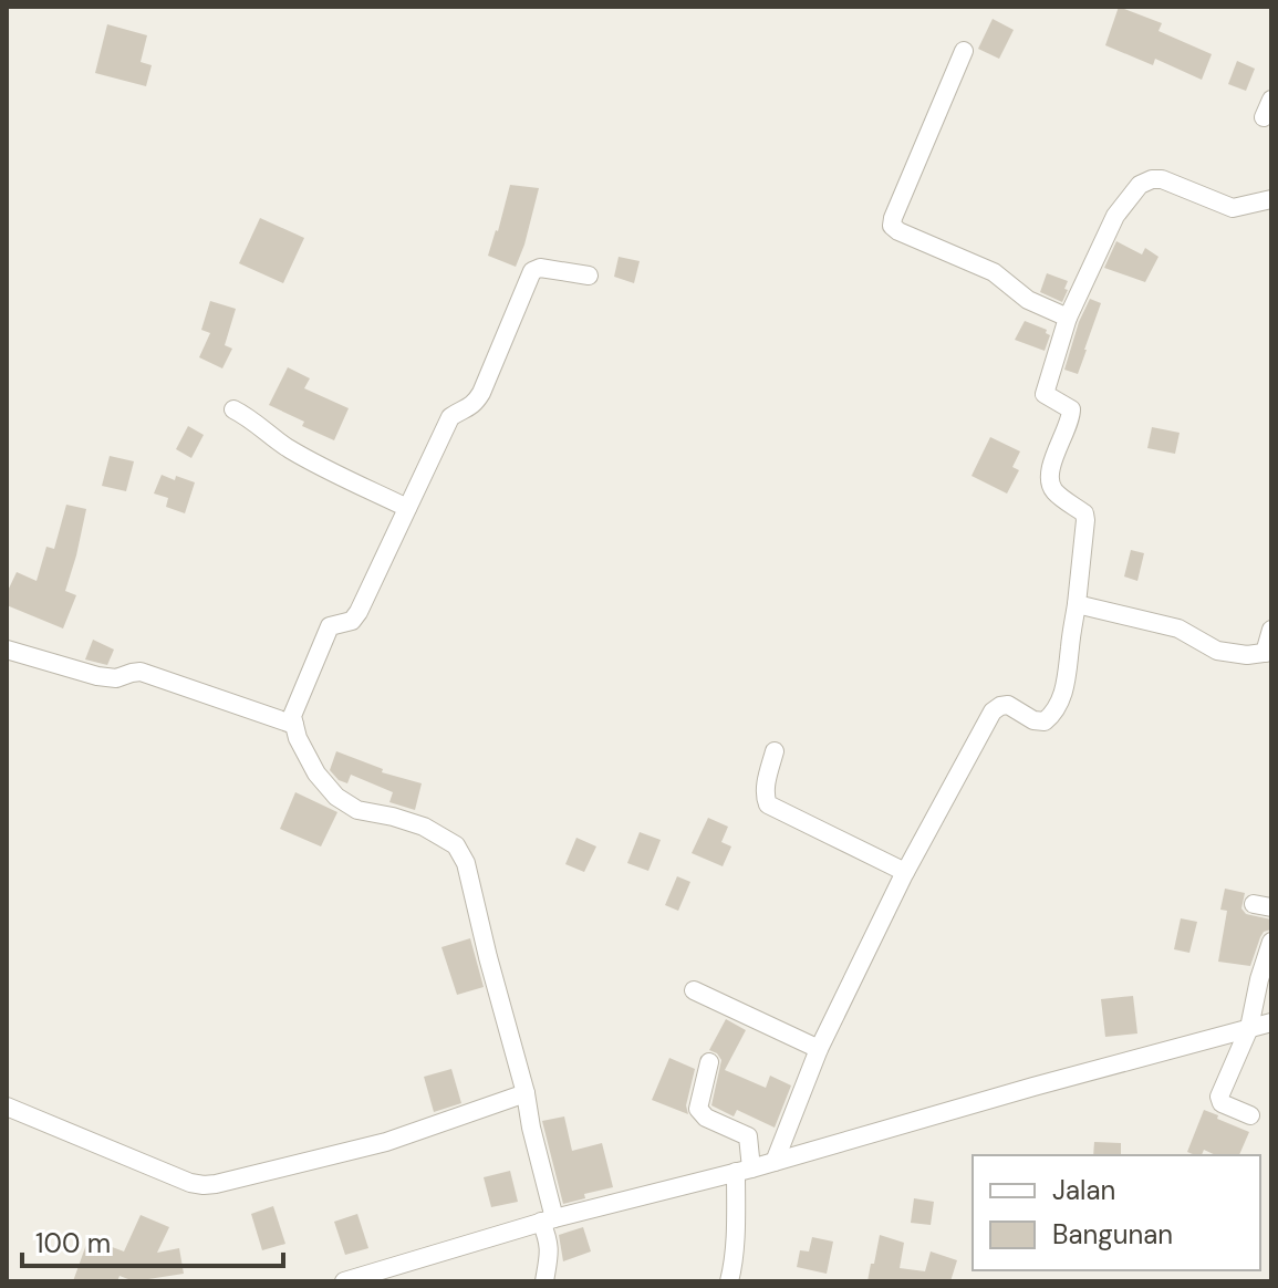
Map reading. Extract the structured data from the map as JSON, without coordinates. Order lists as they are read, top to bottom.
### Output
{
  "legend": ["Jalan", "Bangunan"],
  "scale_bar": "100 m"
}
